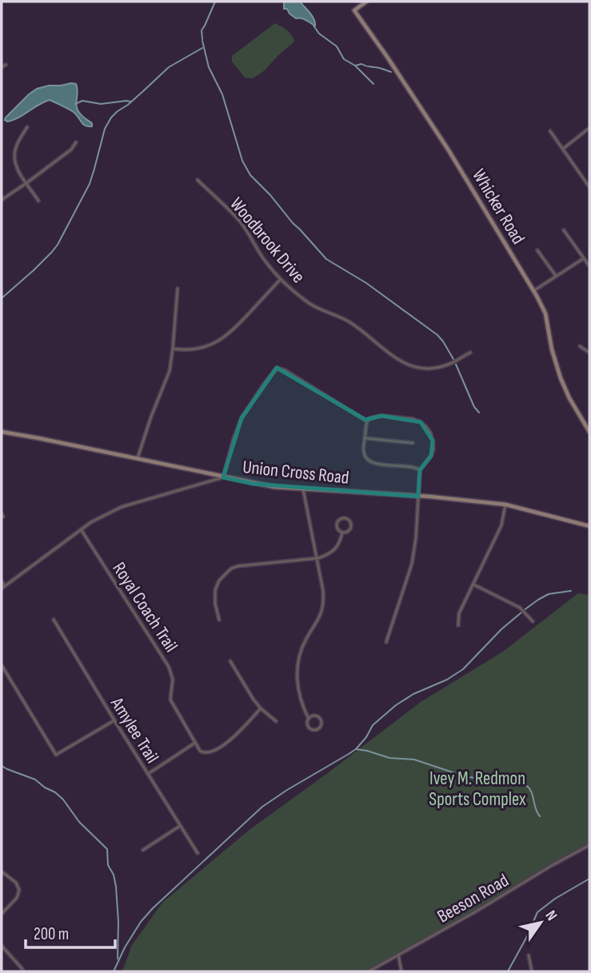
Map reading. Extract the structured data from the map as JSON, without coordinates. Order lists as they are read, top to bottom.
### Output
{
  "streets": {
    "main road": ["Whicker Road", "Union Cross Road"],
    "street": [
      "Woodbrook Drive",
      "Royal Coach Trail",
      "Amylee Trail",
      "Beeson Road"
    ]
  },
  "parks": ["Ivey M. Redmon Sports Complex"],
  "scale_bar": "200 m",
  "north": "top right"
}
